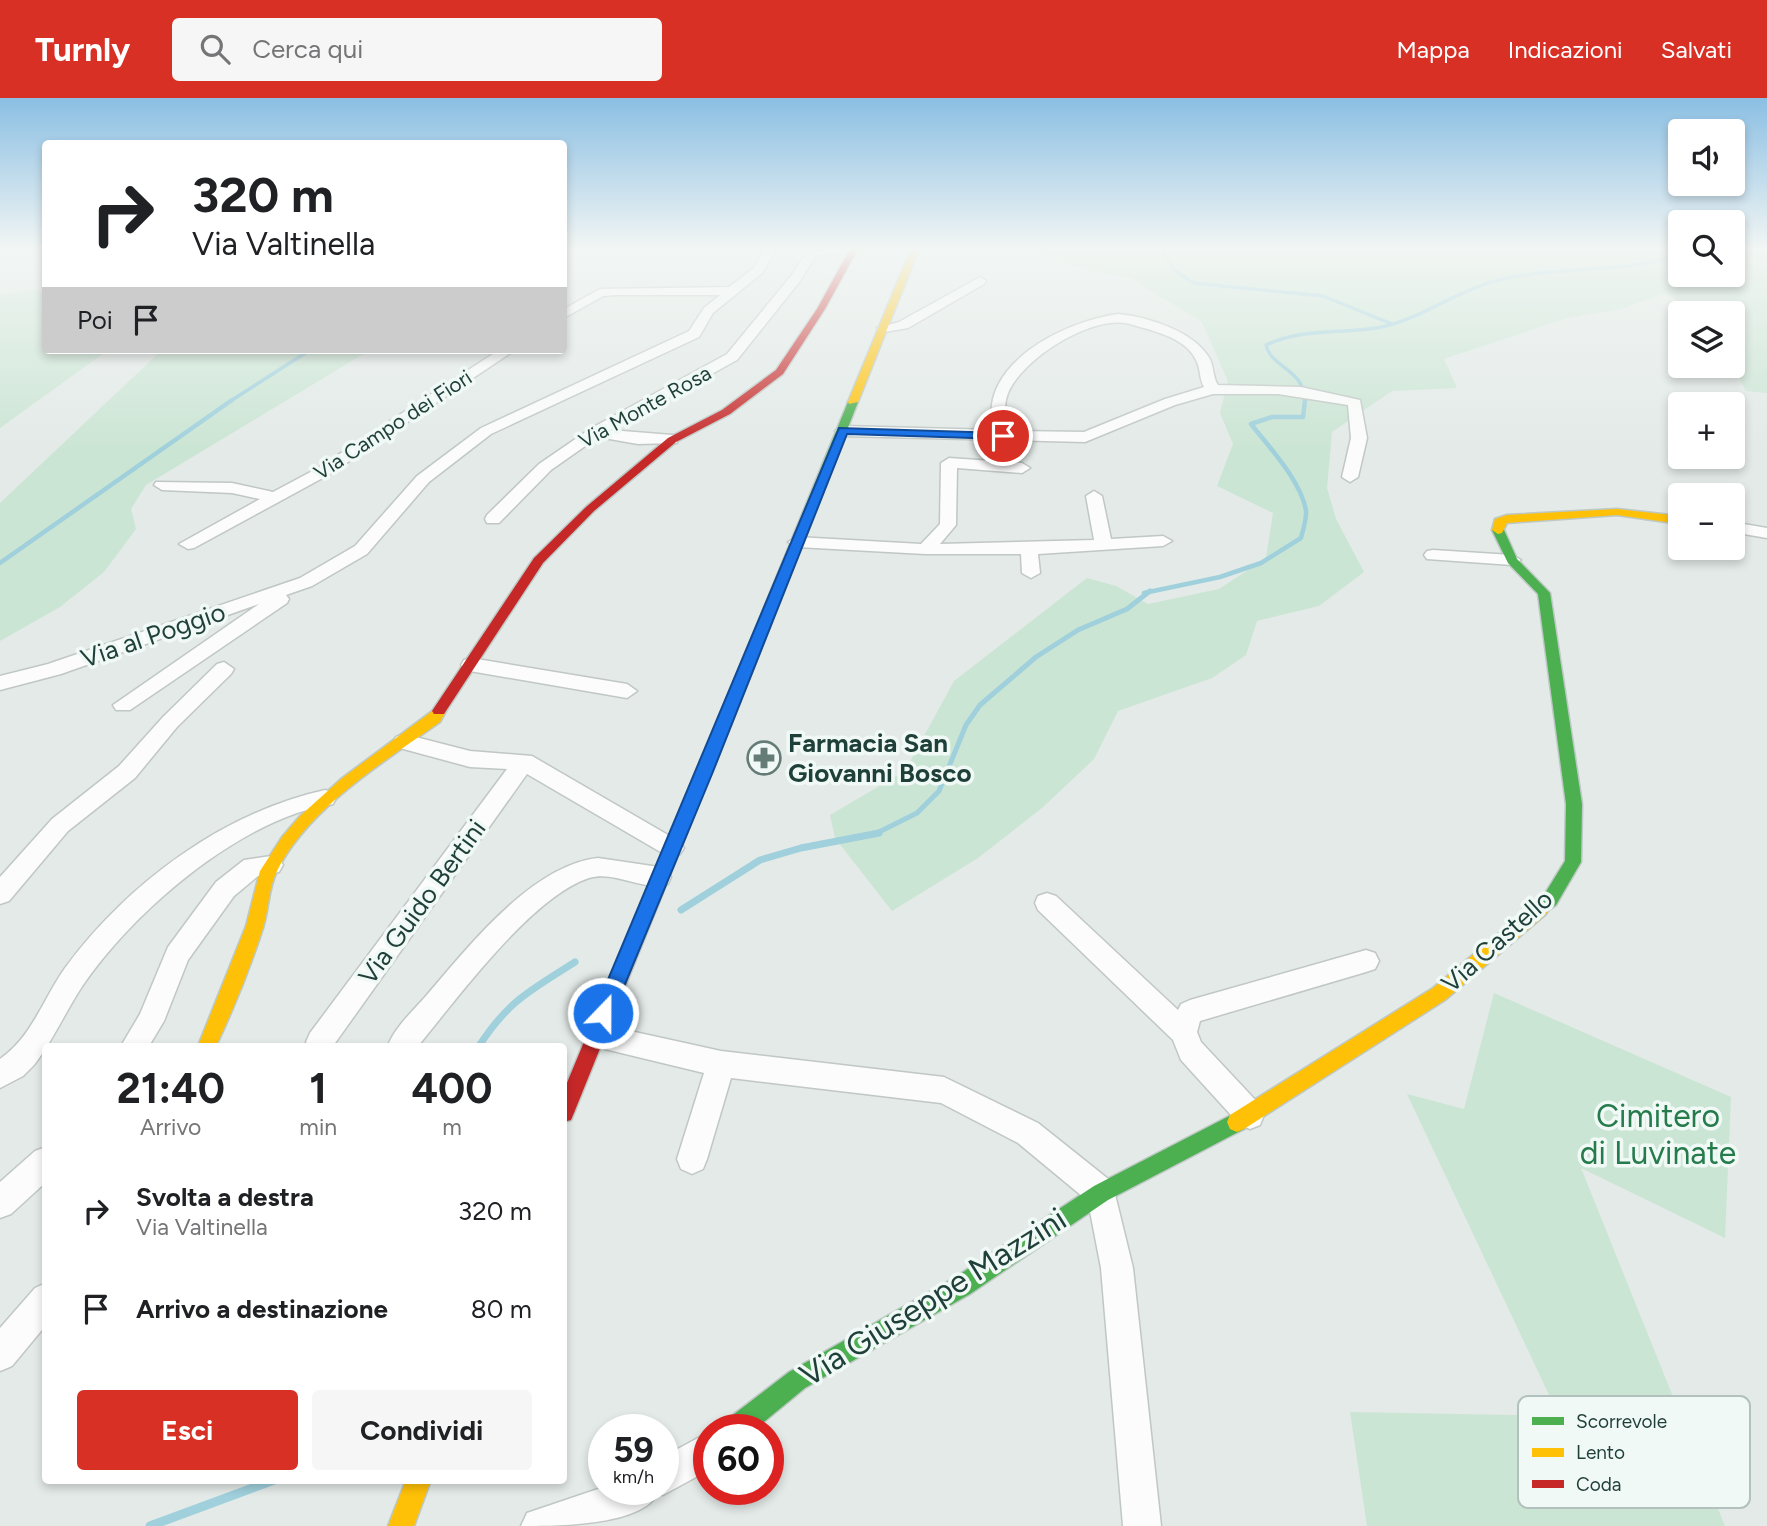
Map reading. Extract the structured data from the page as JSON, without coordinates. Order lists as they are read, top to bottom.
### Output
{
  "streets": {
    "street": [
      "Via Monte Rosa",
      "Via Campo dei Fiori",
      "Via al Poggio",
      "Via Guido Bertini",
      "Via Castello",
      "Via Giuseppe Mazzini"
    ]
  },
  "crossings": [
    ["Via Castello", "Via Giuseppe Mazzini"]
  ],
  "parks": ["Cimitero di Luvinate"],
  "places": {
    "pharmacy": ["Farmacia San Giovanni Bosco"]
  },
  "legend": ["Scorrevole", "Lento", "Coda"],
  "page": {
    "header": "Turnly",
    "search": "Cerca qui",
    "nav": ["Mappa", "Indicazioni", "Salvati"],
    "map_buttons": ["+", "−"],
    "turn": ["320 m", "Via Valtinella"],
    "then": "Poi",
    "eta": [
      "21:40",
      "Arrivo",
      "1",
      "min",
      "400",
      "m"
    ],
    "list": [
      {
        "name": "Svolta a destra",
        "note": "Via Valtinella",
        "value": "320 m"
      },
      {
        "name": "Arrivo a destinazione",
        "value": "80 m"
      }
    ],
    "buttons": ["Esci", "Condividi"],
    "speed": "59 km/h",
    "limit": "60"
  }
}
